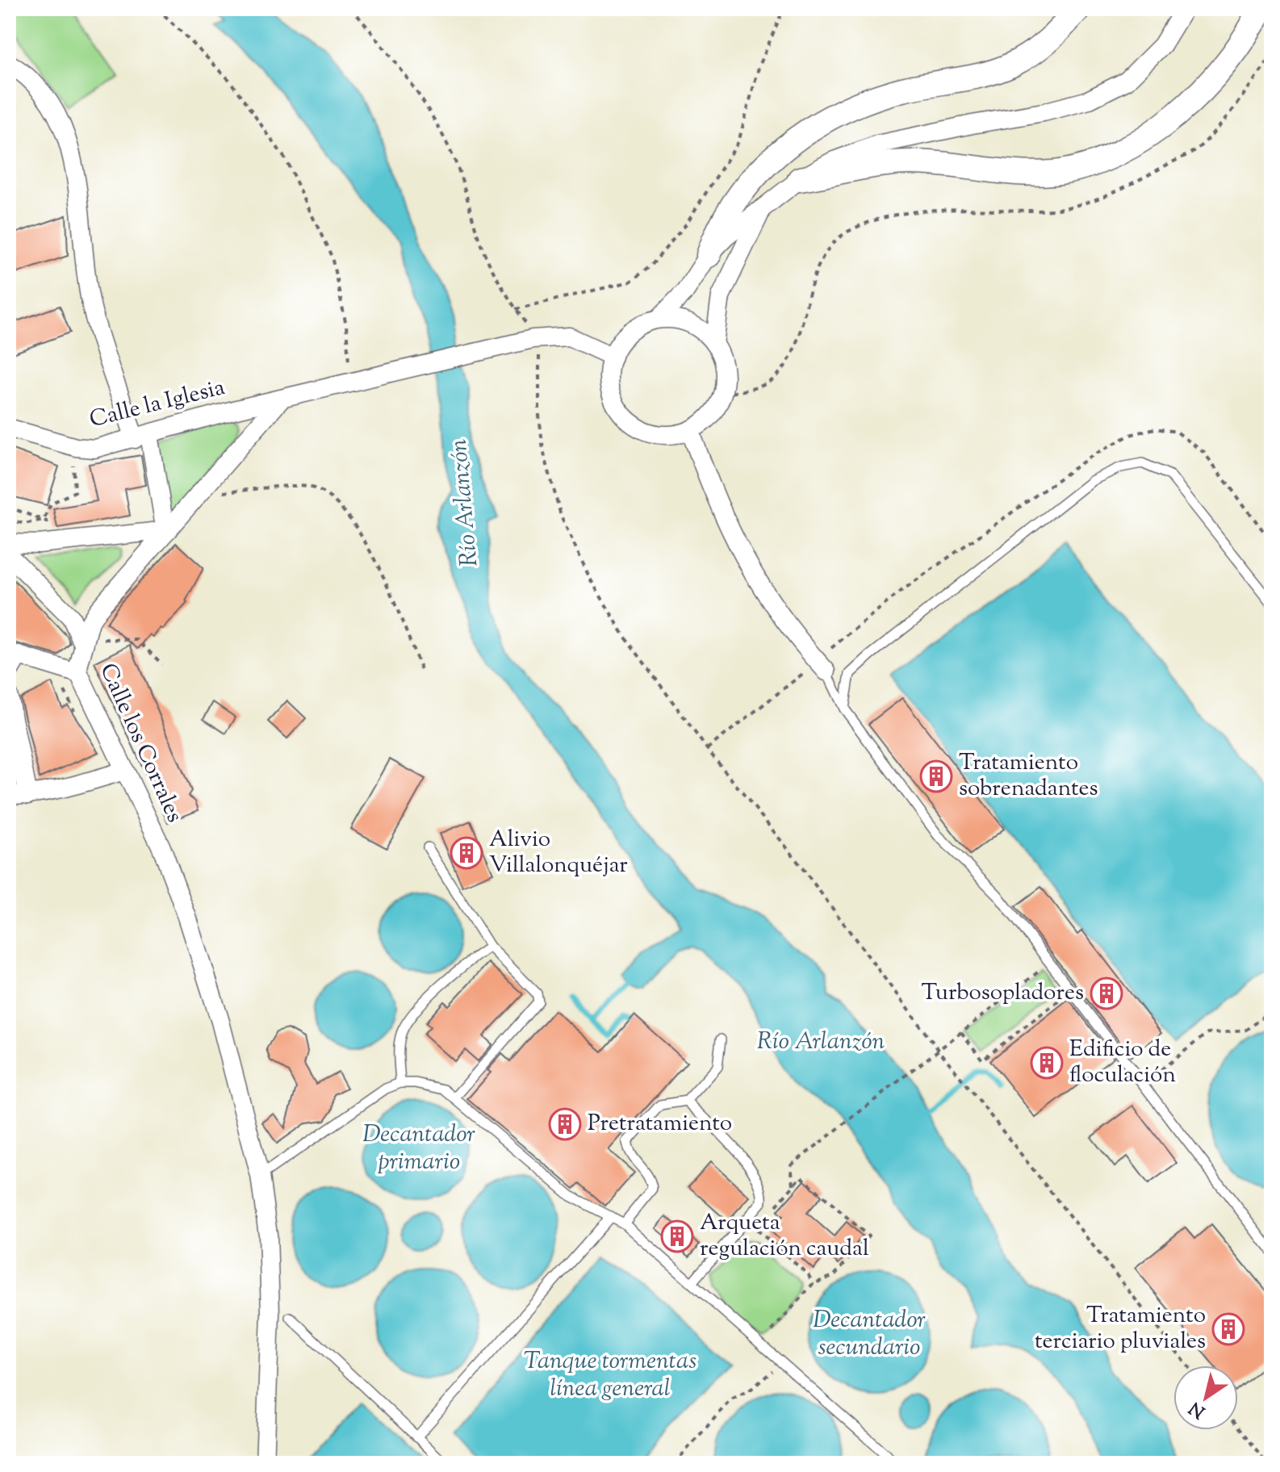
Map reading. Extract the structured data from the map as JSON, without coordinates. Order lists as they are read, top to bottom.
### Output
{
  "streets": {
    "street": ["Calle la Iglesia", "Calle los Corrales"]
  },
  "water": [
    "Río Arlanzón",
    "Decantador primario",
    "Decantador secundario",
    "Tanque tormentas línea general"
  ],
  "places": {
    "building": [
      "Tratamiento sobrenadantes",
      "Alivio Villalonquéjar",
      "Turbosopladores",
      "Edificio de floculación",
      "Pretratamiento",
      "Arqueta regulación caudal",
      "Tratamiento terciario pluviales"
    ]
  },
  "north": "bottom left"
}
